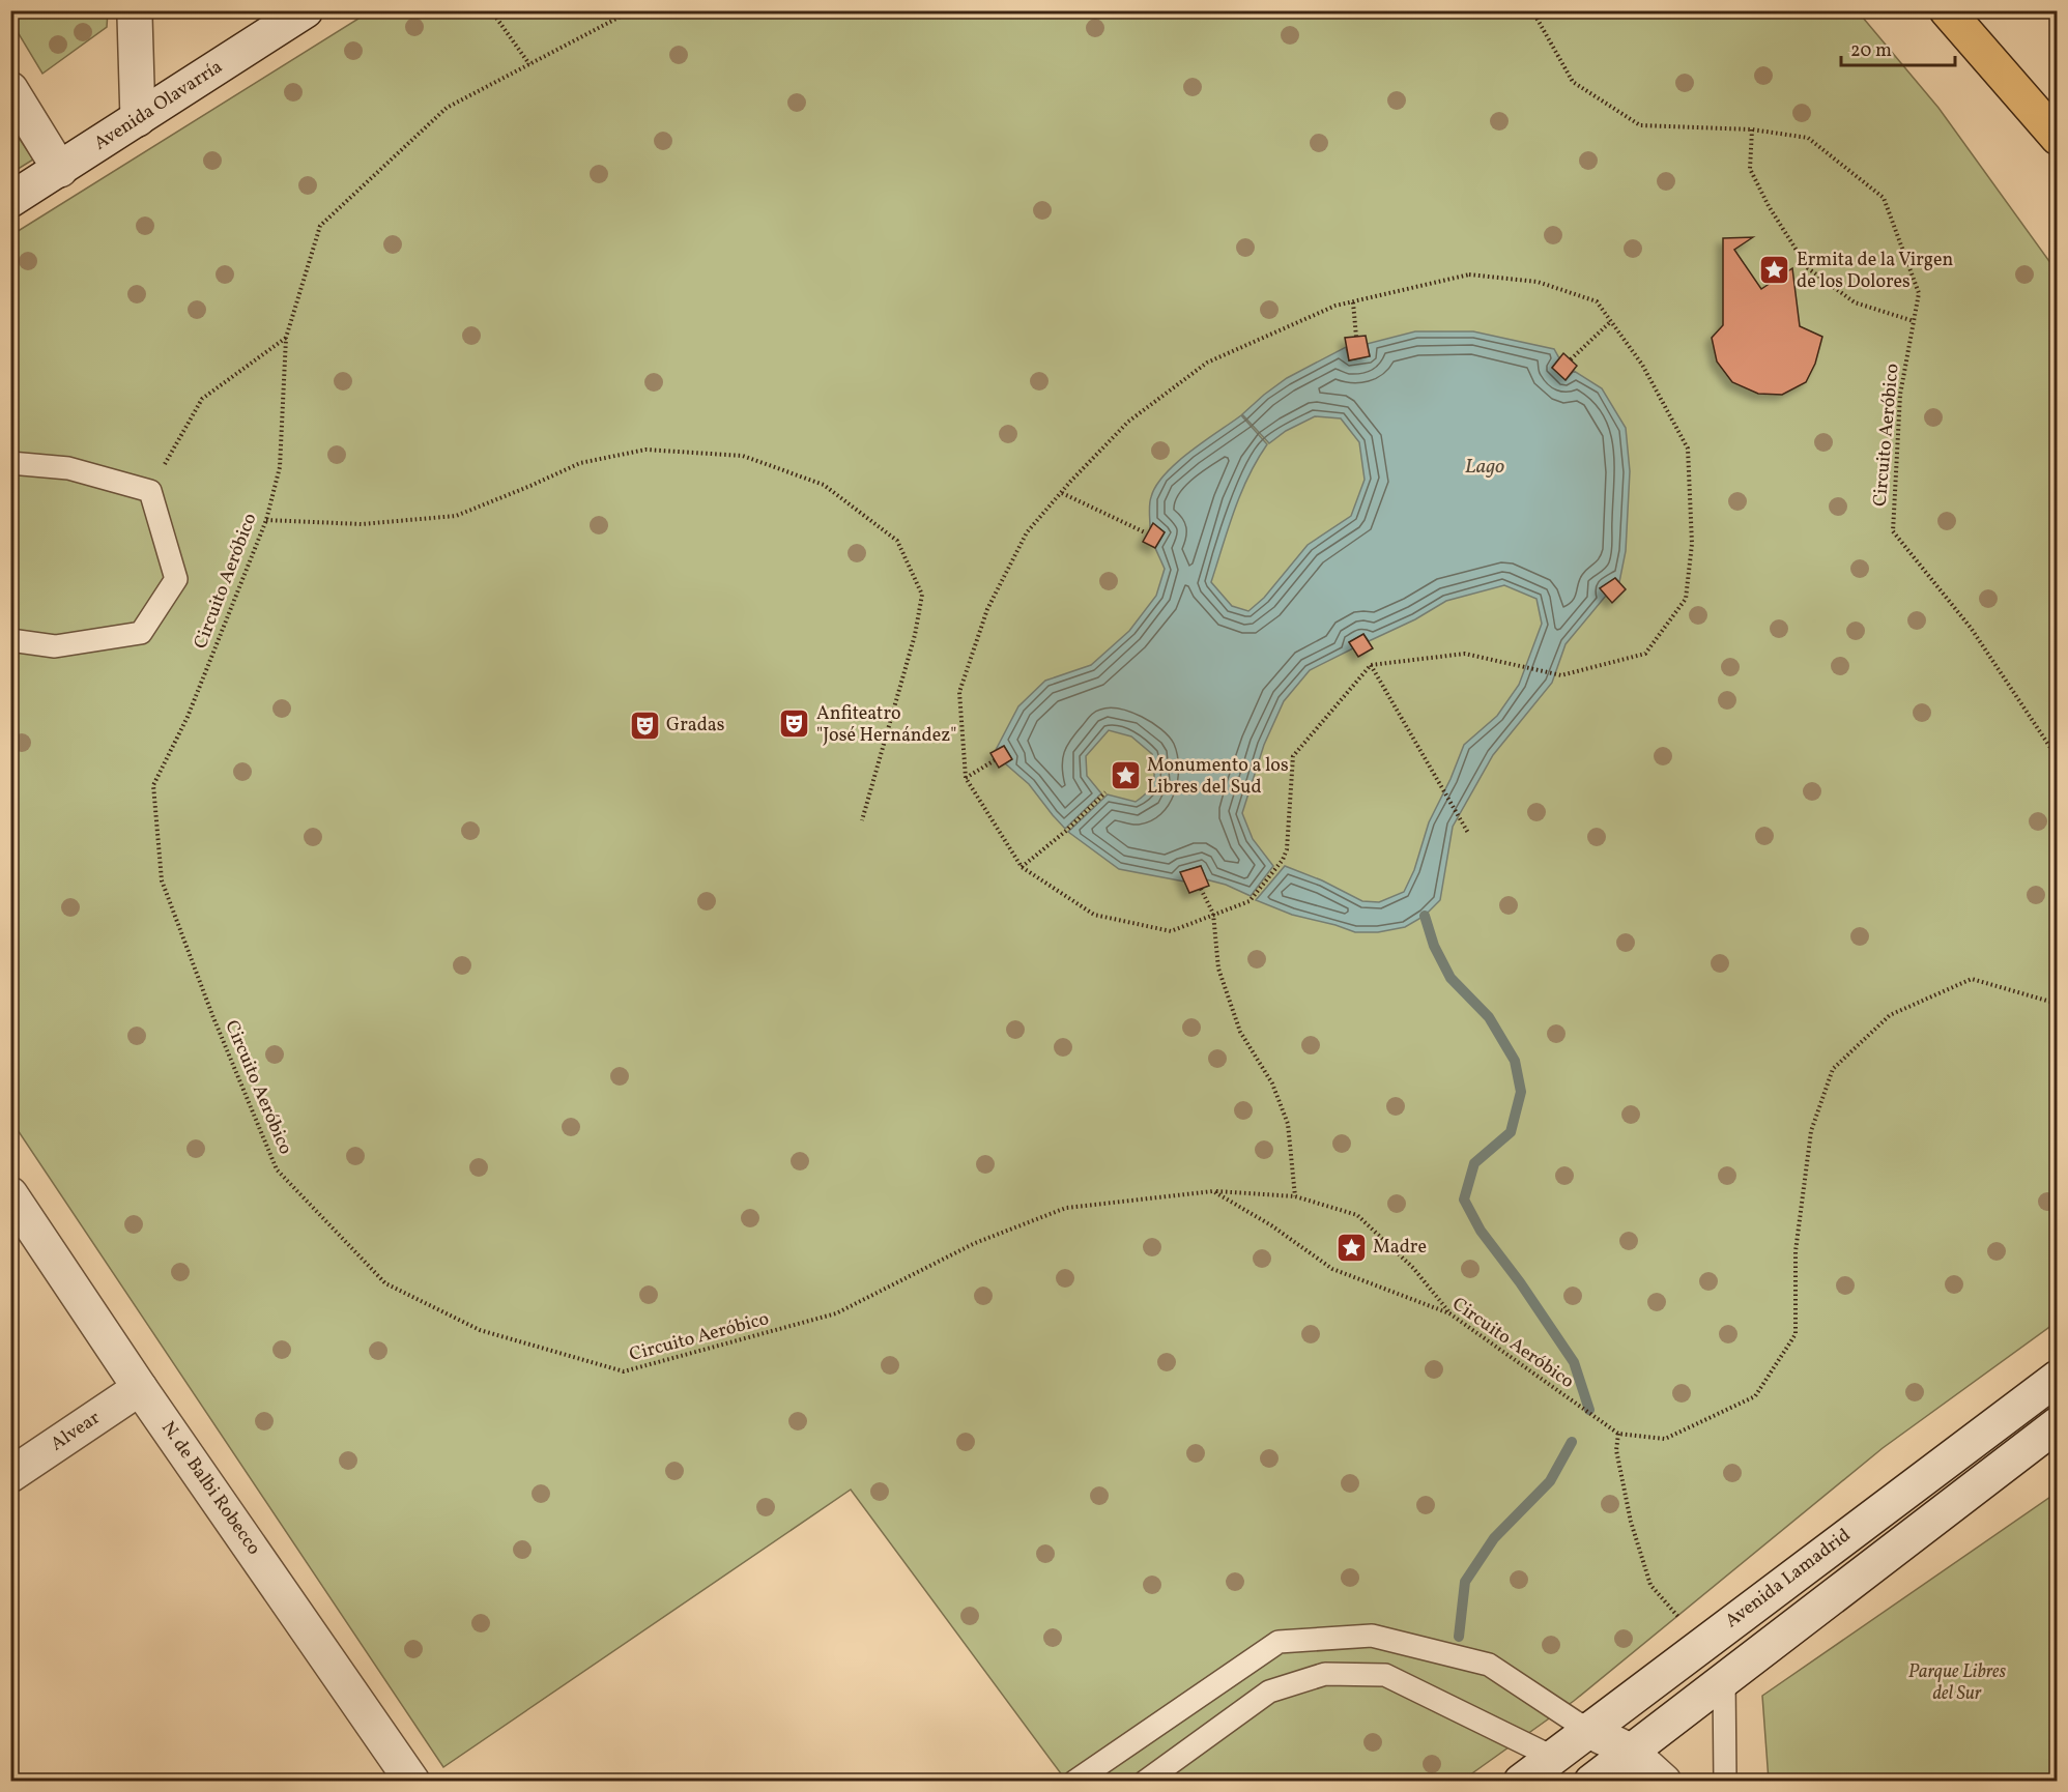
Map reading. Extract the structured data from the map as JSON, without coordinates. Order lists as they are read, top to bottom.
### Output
{
  "streets": {
    "main road": [
      "Avenida Olavarría",
      "Alvear",
      "N. de Balbi Robecco",
      "Avenida Lamadrid"
    ],
    "path": ["Circuito Aeróbico"]
  },
  "crossings": [
    ["Alvear", "N. de Balbi Robecco"]
  ],
  "water": ["Lago"],
  "parks": ["Parque Libres del Sur"],
  "places": {
    "place": ["Ermita de la Virgen de los Dolores", "Monumento a los Libres del Sud", "Madre"],
    "theatre": ["Anfiteatro \"José Hernández\"", "Gradas"]
  },
  "scale_bar": "20 m"
}
